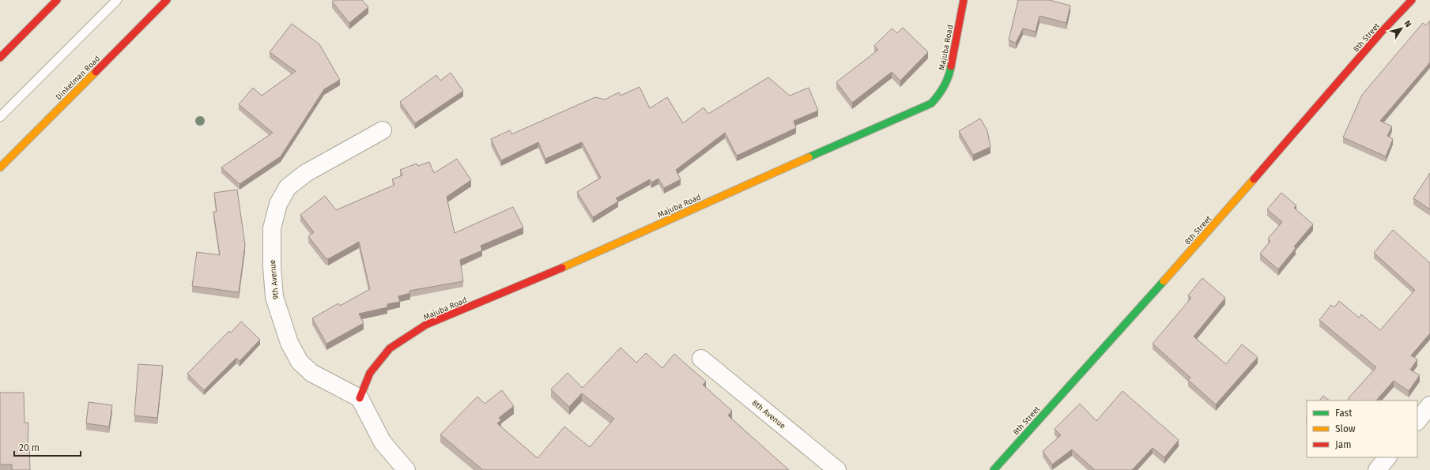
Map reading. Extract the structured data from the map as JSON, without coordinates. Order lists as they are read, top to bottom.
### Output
{
  "streets": {
    "street": [
      "8th Street",
      "Majuba Road",
      "Dinkelman Road",
      "9th Avenue",
      "8th Avenue"
    ]
  },
  "crossings": [
    ["Majuba Road", "9th Avenue"]
  ],
  "legend": ["Fast", "Slow", "Jam"],
  "scale_bar": "20 m",
  "north": "top right"
}
